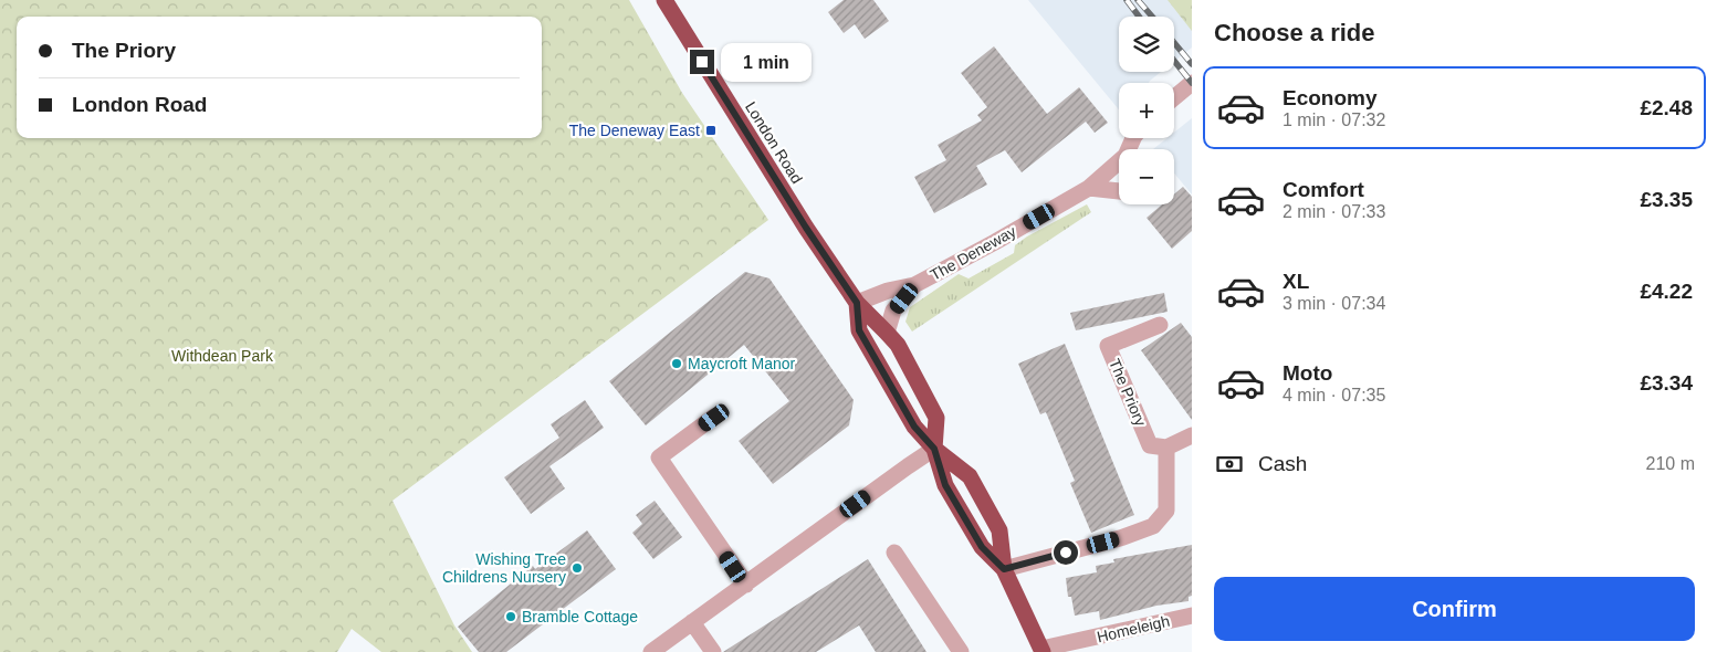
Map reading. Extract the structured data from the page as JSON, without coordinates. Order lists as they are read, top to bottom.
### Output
{
  "streets": {
    "highway": ["London Road"],
    "street": ["The Deneway", "The Priory", "Homeleigh"]
  },
  "crossings": [
    ["London Road", "The Deneway"],
    ["London Road", "Homeleigh"]
  ],
  "parks": ["Withdean Park"],
  "places": {
    "transit": ["The Deneway East"],
    "other": ["Maycroft Manor", "Wishing Tree Childrens Nursery", "Bramble Cottage"]
  },
  "page": {
    "heading": "Choose a ride",
    "map_buttons": ["+", "−"],
    "banner": ["The Priory", "London Road"],
    "bubble": "1 min",
    "list": [
      {
        "name": "Economy",
        "note": "1 min · 07:32",
        "value": "£2.48"
      },
      {
        "name": "Comfort",
        "note": "2 min · 07:33",
        "value": "£3.35"
      },
      {
        "name": "XL",
        "note": "3 min · 07:34",
        "value": "£4.22"
      },
      {
        "name": "Moto",
        "note": "4 min · 07:35",
        "value": "£3.34"
      }
    ],
    "pay": ["Cash", "210 m"],
    "buttons": "Confirm"
  }
}
